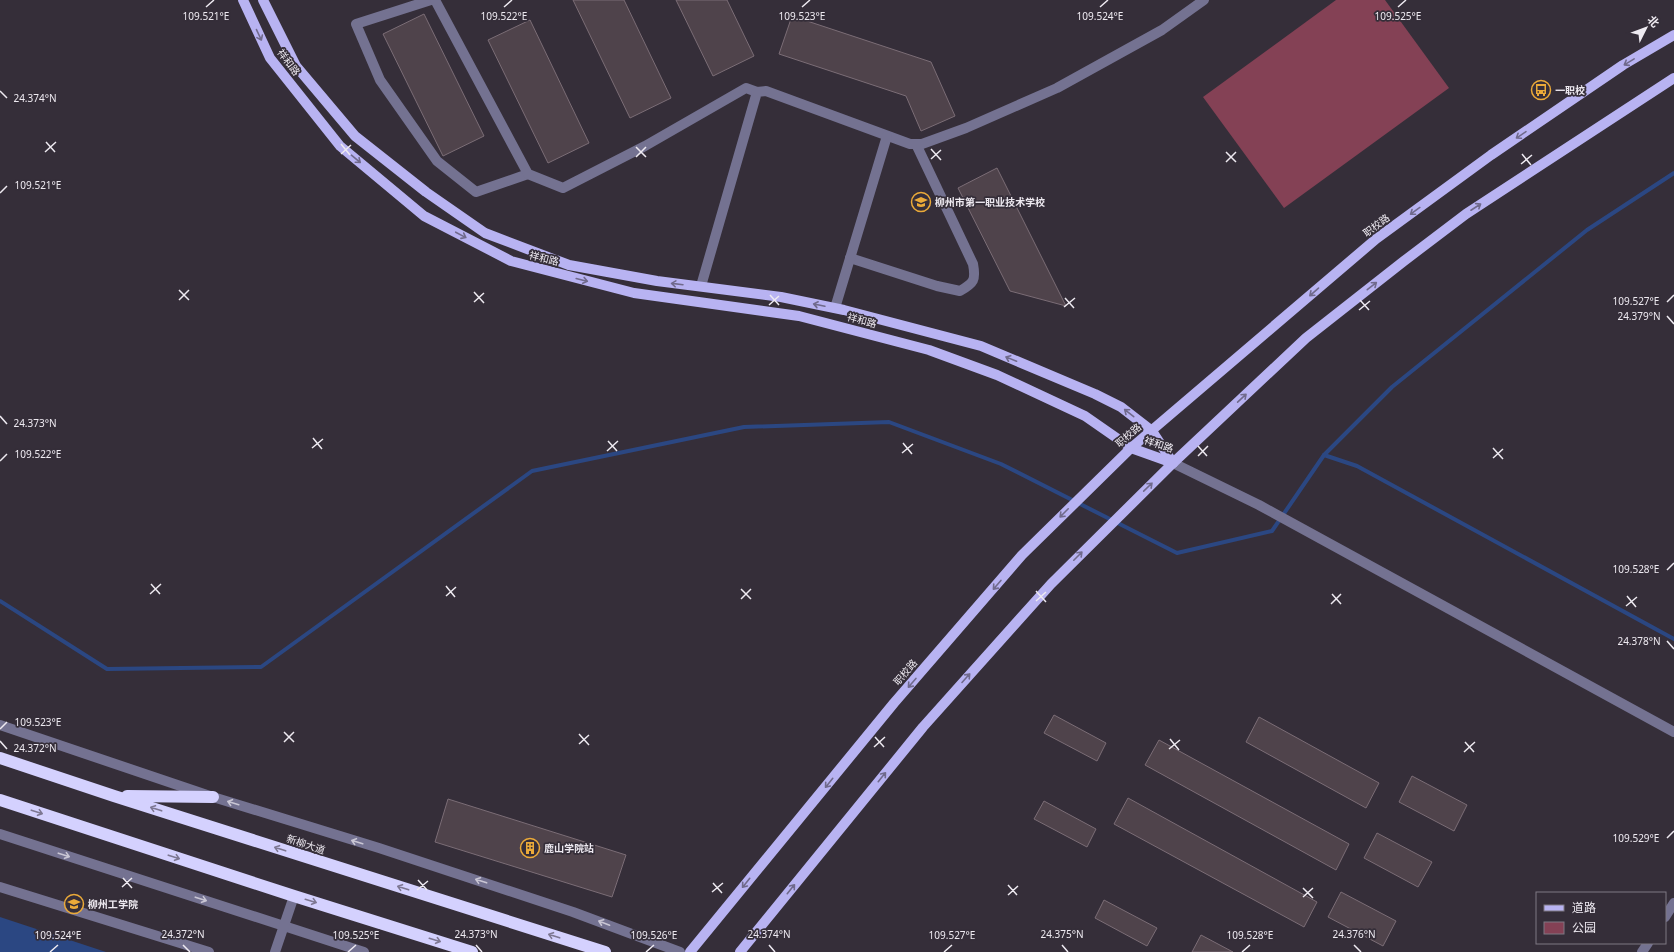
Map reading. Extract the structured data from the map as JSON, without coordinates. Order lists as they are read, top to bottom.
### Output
{
  "streets": {
    "highway": ["新柳大道"],
    "main road": ["祥和路", "职校路"]
  },
  "crossings": [
    ["祥和路", "职校路"]
  ],
  "places": {
    "bus stop": ["一职校"],
    "school or university": ["柳州市第一职业技术学校", "柳州工学院"],
    "building": ["鹿山学院站"]
  },
  "legend": ["道路", "公园"],
  "north": "top right",
  "coordinates": [
    "109.522°E",
    "109.523°E",
    "109.521°E",
    "109.524°E",
    "109.525°E",
    "24.374°N",
    "109.527°E",
    "24.379°N",
    "24.373°N",
    "109.528°E",
    "24.378°N",
    "24.372°N",
    "109.529°E",
    "24.375°N",
    "24.376°N",
    "109.526°E"
  ]
}
